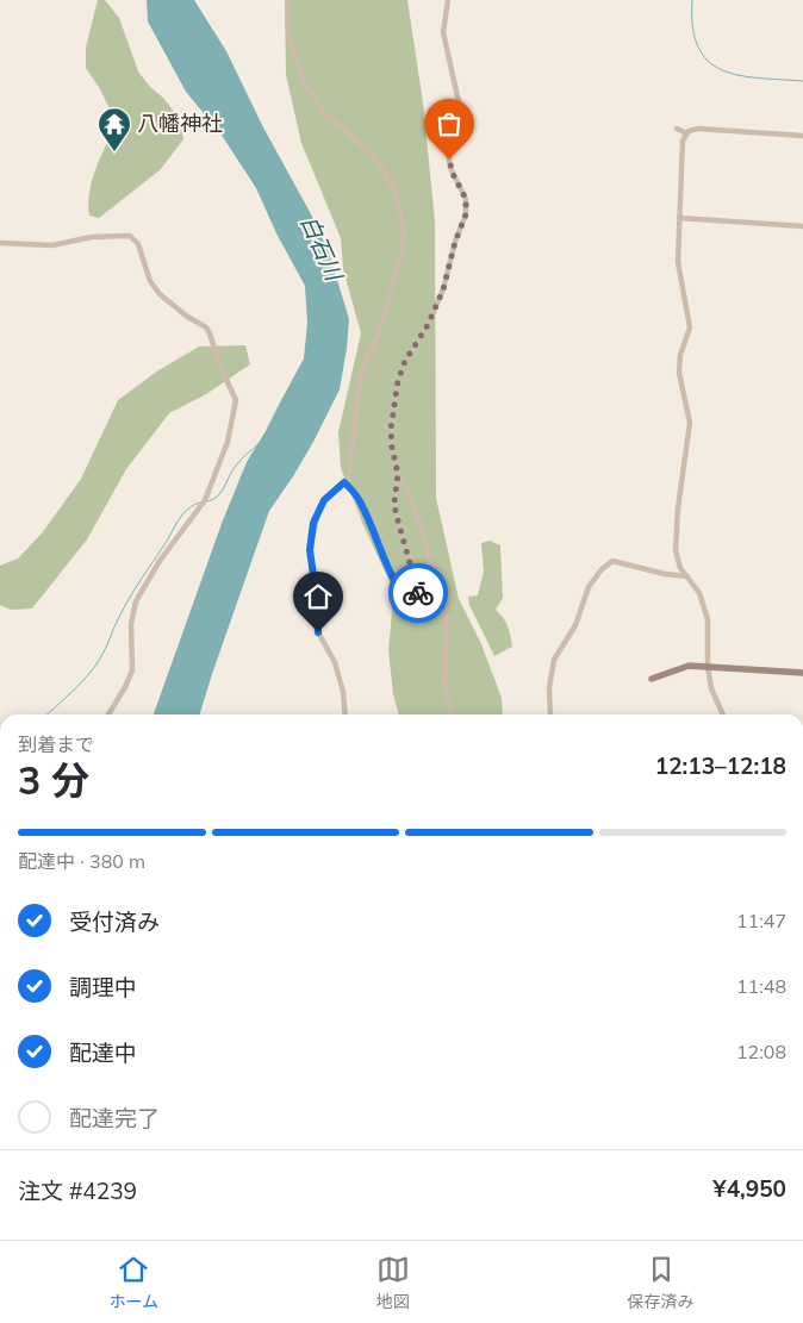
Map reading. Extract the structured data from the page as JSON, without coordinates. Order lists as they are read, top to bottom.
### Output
{
  "water": ["白石川"],
  "places": {
    "temple": ["八幡神社"]
  },
  "page": {
    "heading": ["3 分", "到着まで", "12:13–12:18"],
    "panel": ["注文 #4239", "¥4,950"],
    "bar": "配達中 · 380 m",
    "list": [
      ["受付済み", "11:47"],
      ["調理中", "11:48"],
      ["配達中", "12:08"],
      "配達完了"
    ],
    "tabs": ["ホーム", "地図", "保存済み"]
  }
}
